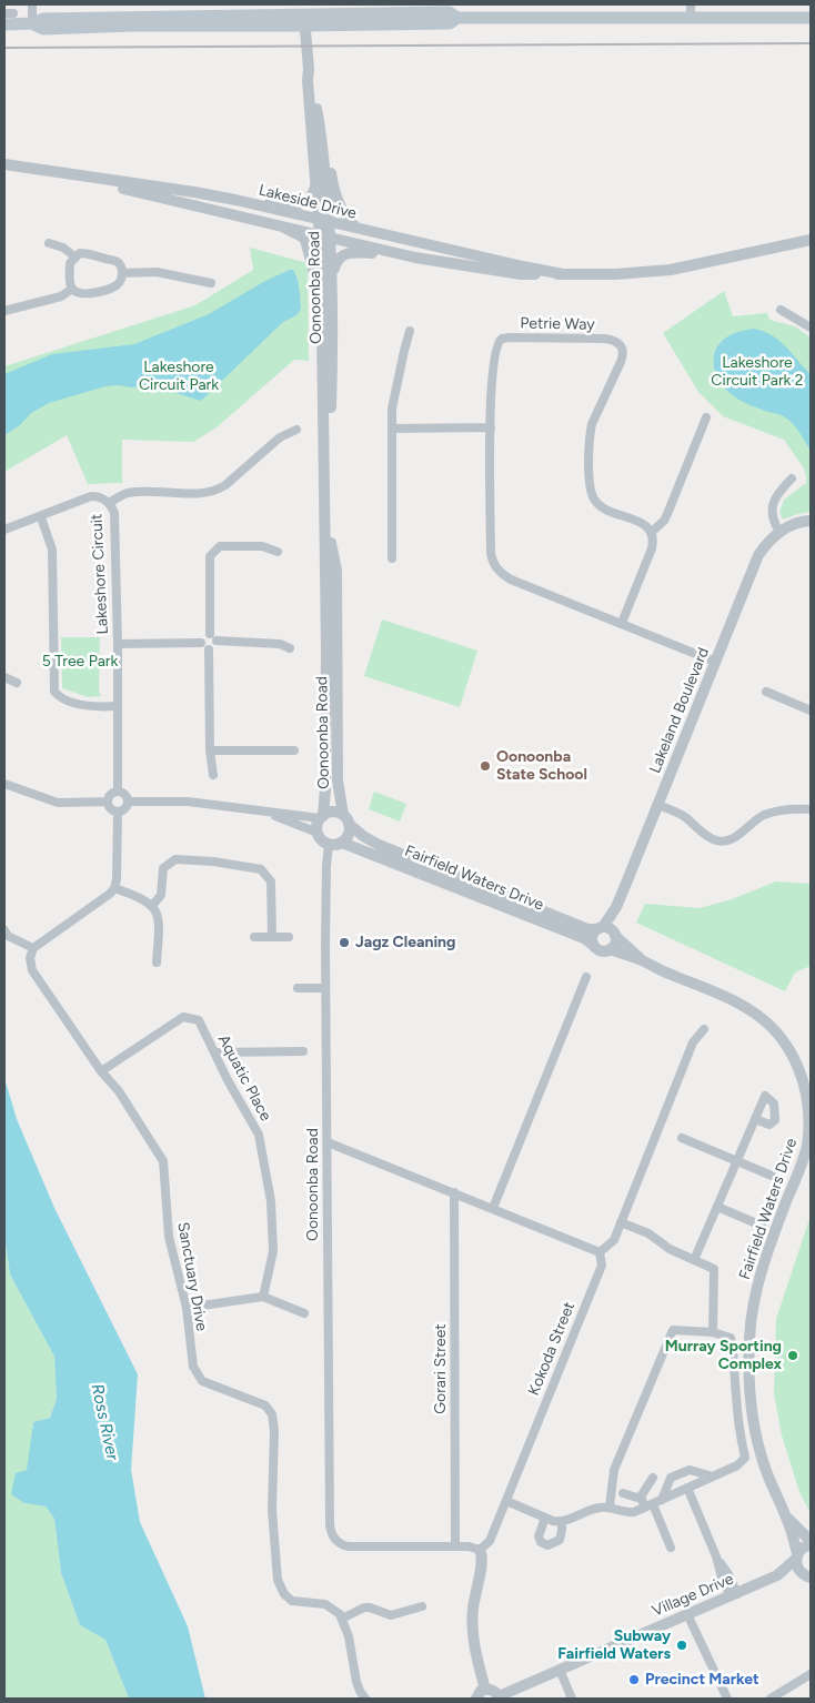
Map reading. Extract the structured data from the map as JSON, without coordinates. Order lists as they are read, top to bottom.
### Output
{
  "streets": {
    "street": [
      "Lakeside Drive",
      "Oonoonba Road",
      "Petrie Way",
      "Lakeshore Circuit",
      "Lakeland Boulevard",
      "Fairfield Waters Drive",
      "Aquatic Place",
      "Sanctuary Drive",
      "Kokoda Street",
      "Gorari Street",
      "Village Drive"
    ]
  },
  "crossings": [
    ["Lakeside Drive", "Oonoonba Road"],
    ["Oonoonba Road", "Fairfield Waters Drive"],
    ["Oonoonba Road", "Gorari Street"],
    ["Petrie Way", "Lakeland Boulevard"],
    ["Lakeland Boulevard", "Fairfield Waters Drive"],
    ["Fairfield Waters Drive", "Village Drive"],
    ["Aquatic Place", "Sanctuary Drive"]
  ],
  "water": ["Ross River"],
  "parks": ["Lakeshore Circuit Park 2", "Lakeshore Circuit Park", "5 Tree Park"],
  "places": [
    "Oonoonba State School",
    "Jagz Cleaning",
    "Murray Sporting Complex",
    "Subway Fairfield Waters",
    "Precinct Market"
  ]
}
